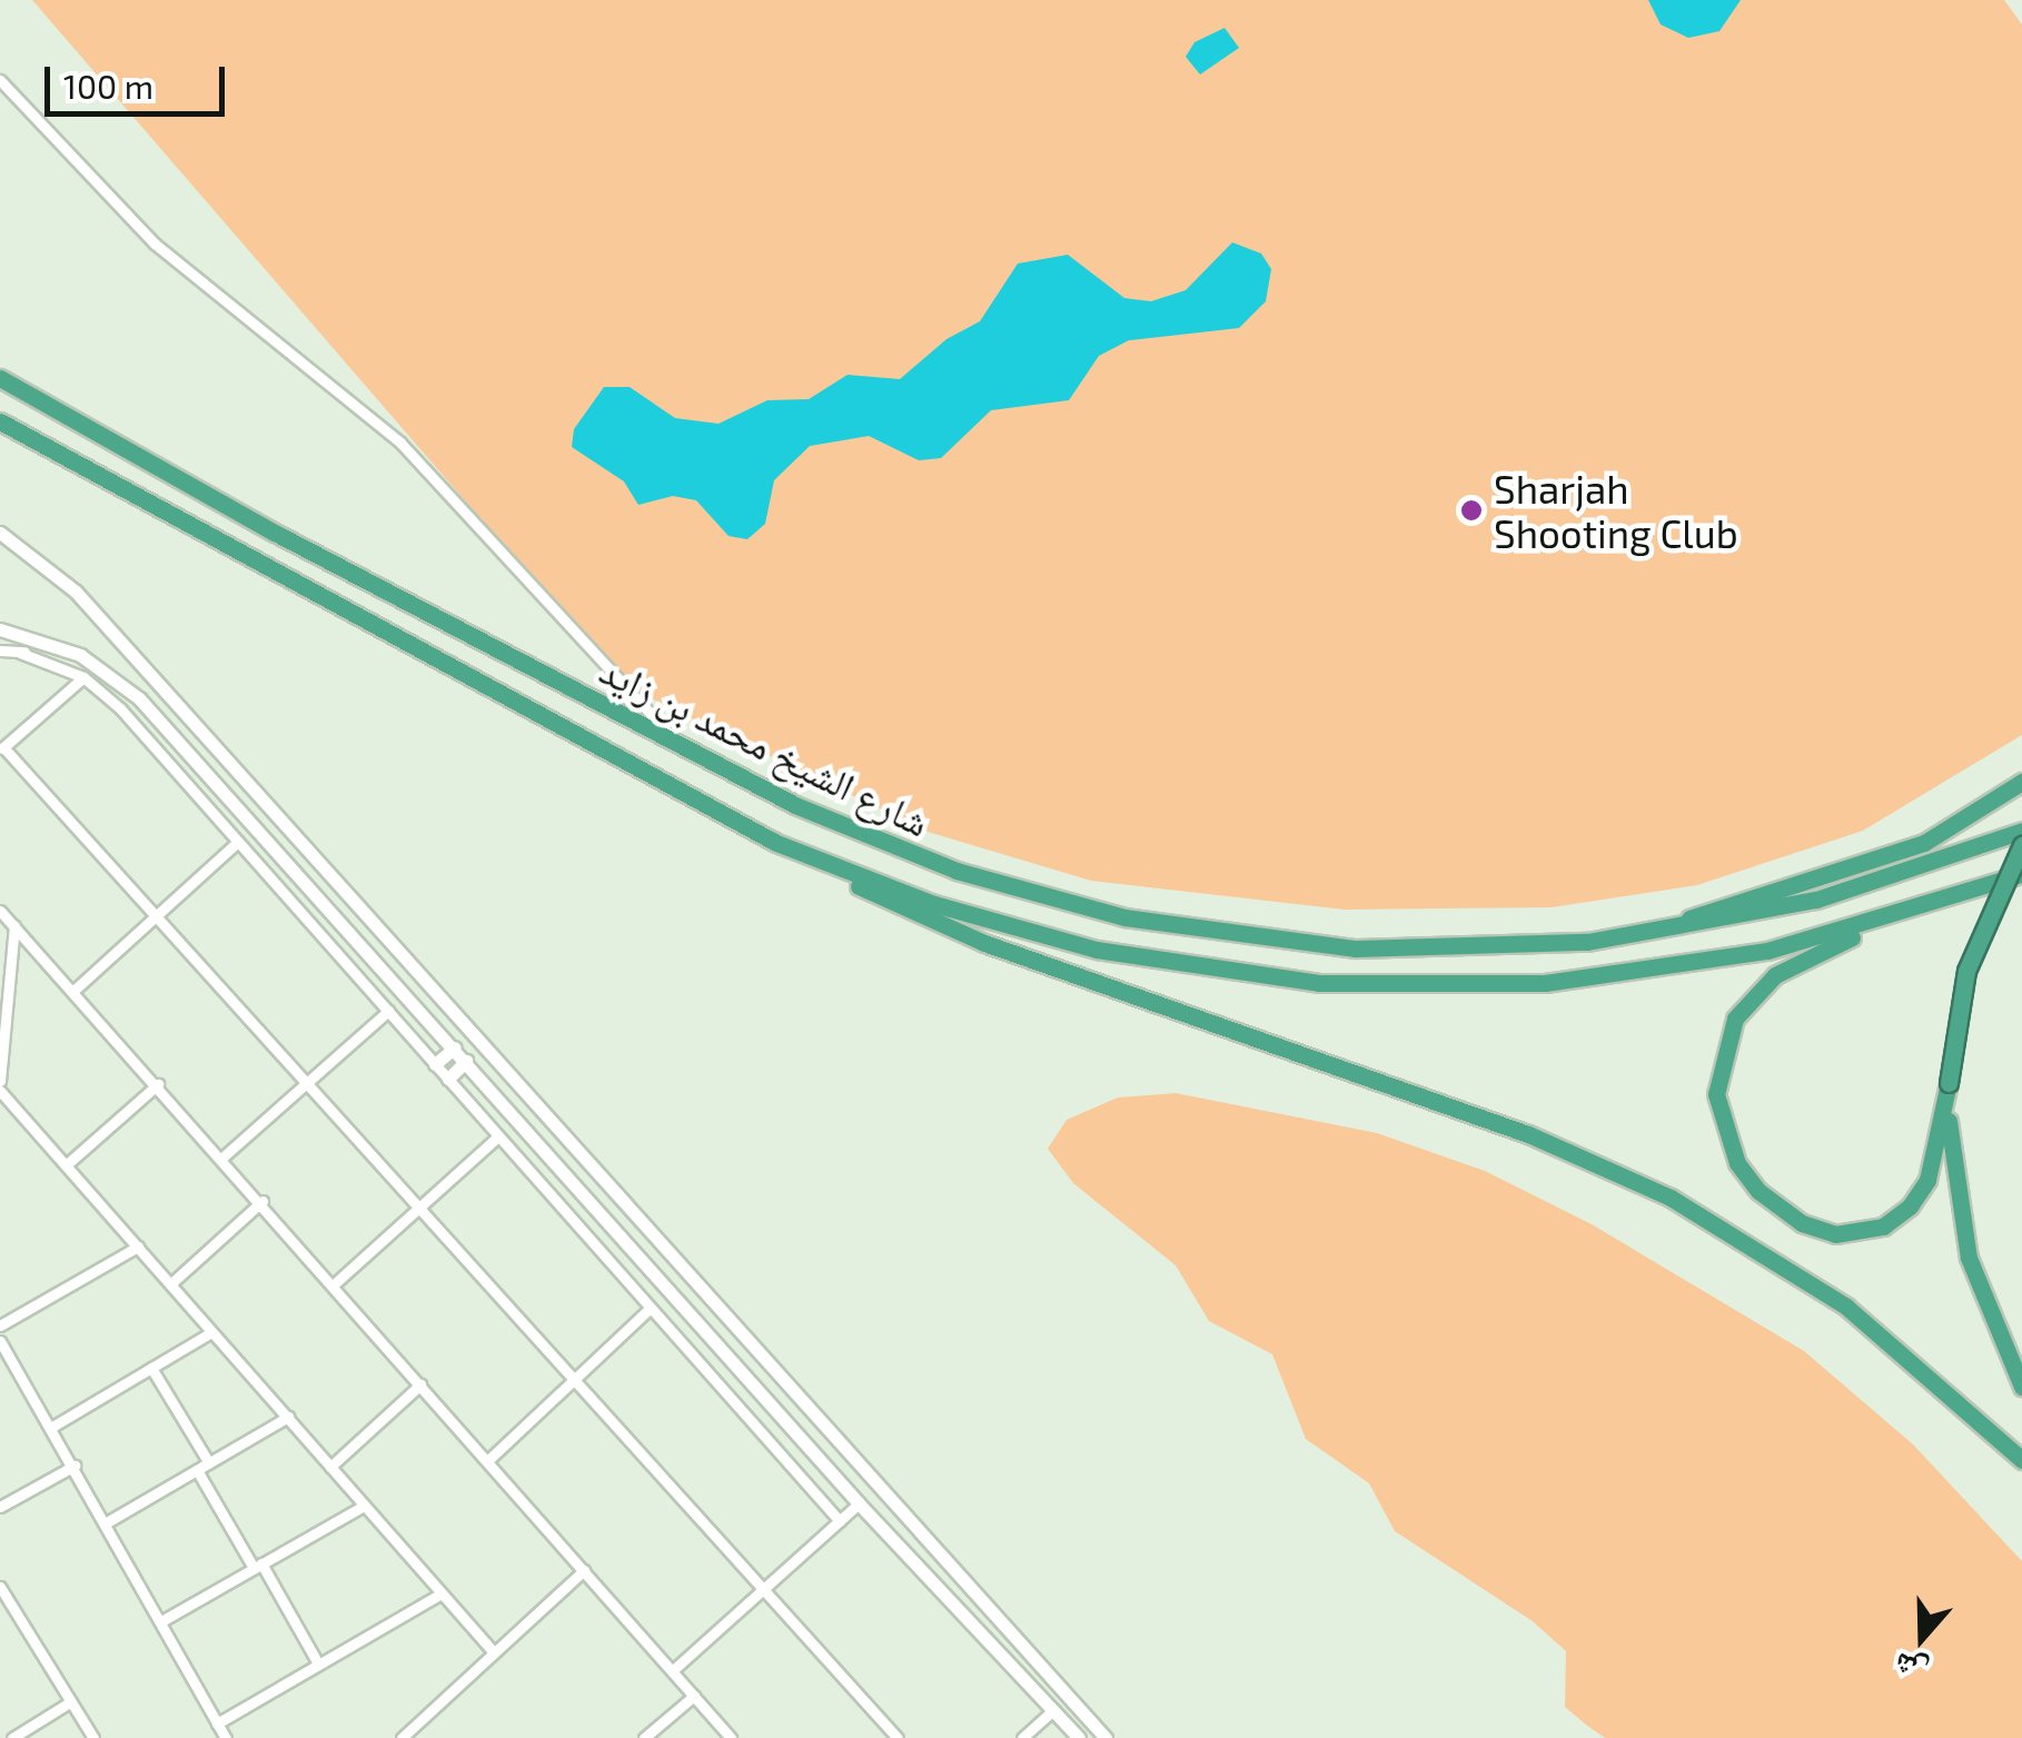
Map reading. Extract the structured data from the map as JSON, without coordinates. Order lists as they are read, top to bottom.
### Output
{
  "streets": {
    "highway": ["شارع الشيخ محمد بن زايد"]
  },
  "places": ["Sharjah Shooting Club"],
  "scale_bar": "100 m",
  "north": "bottom"
}
